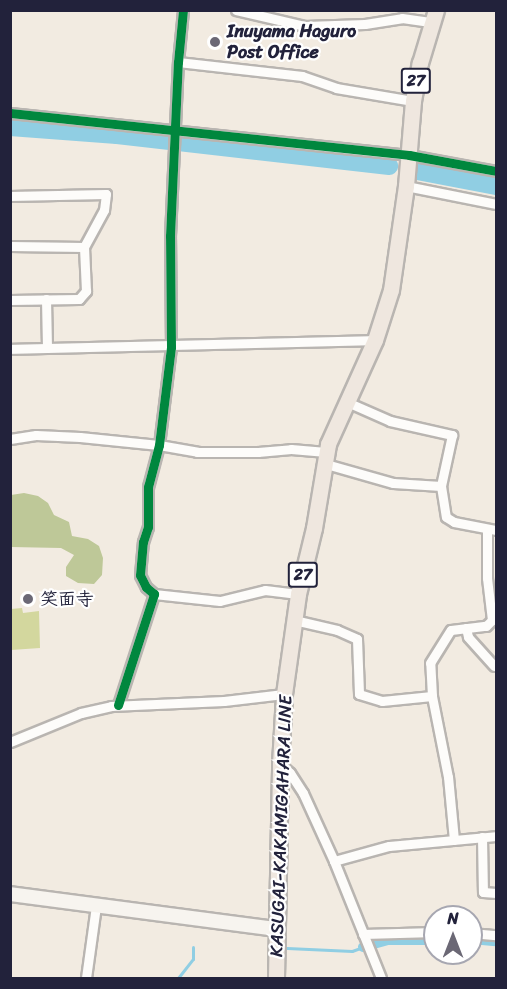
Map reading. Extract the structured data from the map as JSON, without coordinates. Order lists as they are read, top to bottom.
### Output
{
  "streets": {
    "main road": ["27", "KASUGAI-KAKAMIGAHARA LINE"]
  },
  "places": ["Inuyama Haguro Post Office", "笑面寺"],
  "north": "top"
}
